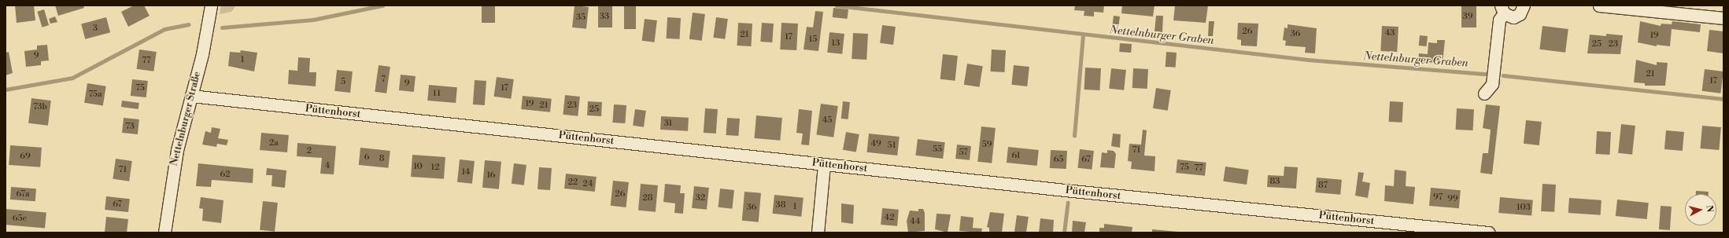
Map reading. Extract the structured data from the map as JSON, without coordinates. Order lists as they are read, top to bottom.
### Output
{
  "streets": {
    "street": ["Püttenhorst", "Nettelnburger Straße"]
  },
  "crossings": [
    ["Püttenhorst", "Nettelnburger Straße"]
  ],
  "water": ["Nettelnburger Graben"],
  "house_numbers": [
    "33",
    "39",
    "35",
    "3",
    "26",
    "43",
    "36",
    "21",
    "19",
    "17",
    "15",
    "13",
    "25",
    "23",
    "9",
    "1",
    "77",
    "21",
    "7",
    "17",
    "5",
    "9",
    "75",
    "17",
    "11",
    "75a",
    "19",
    "21",
    "23",
    "73b",
    "25",
    "45",
    "31",
    "73",
    "2a",
    "49",
    "59",
    "51",
    "55",
    "71",
    "2",
    "57",
    "61",
    "69",
    "6",
    "8",
    "65",
    "67",
    "4",
    "10",
    "12",
    "75",
    "77",
    "71",
    "14",
    "62",
    "16",
    "83",
    "22",
    "24",
    "87",
    "67a",
    "26",
    "97",
    "28",
    "32",
    "99",
    "67",
    "38",
    "1",
    "36",
    "103",
    "42",
    "65c",
    "44"
  ],
  "north": "right"
}
